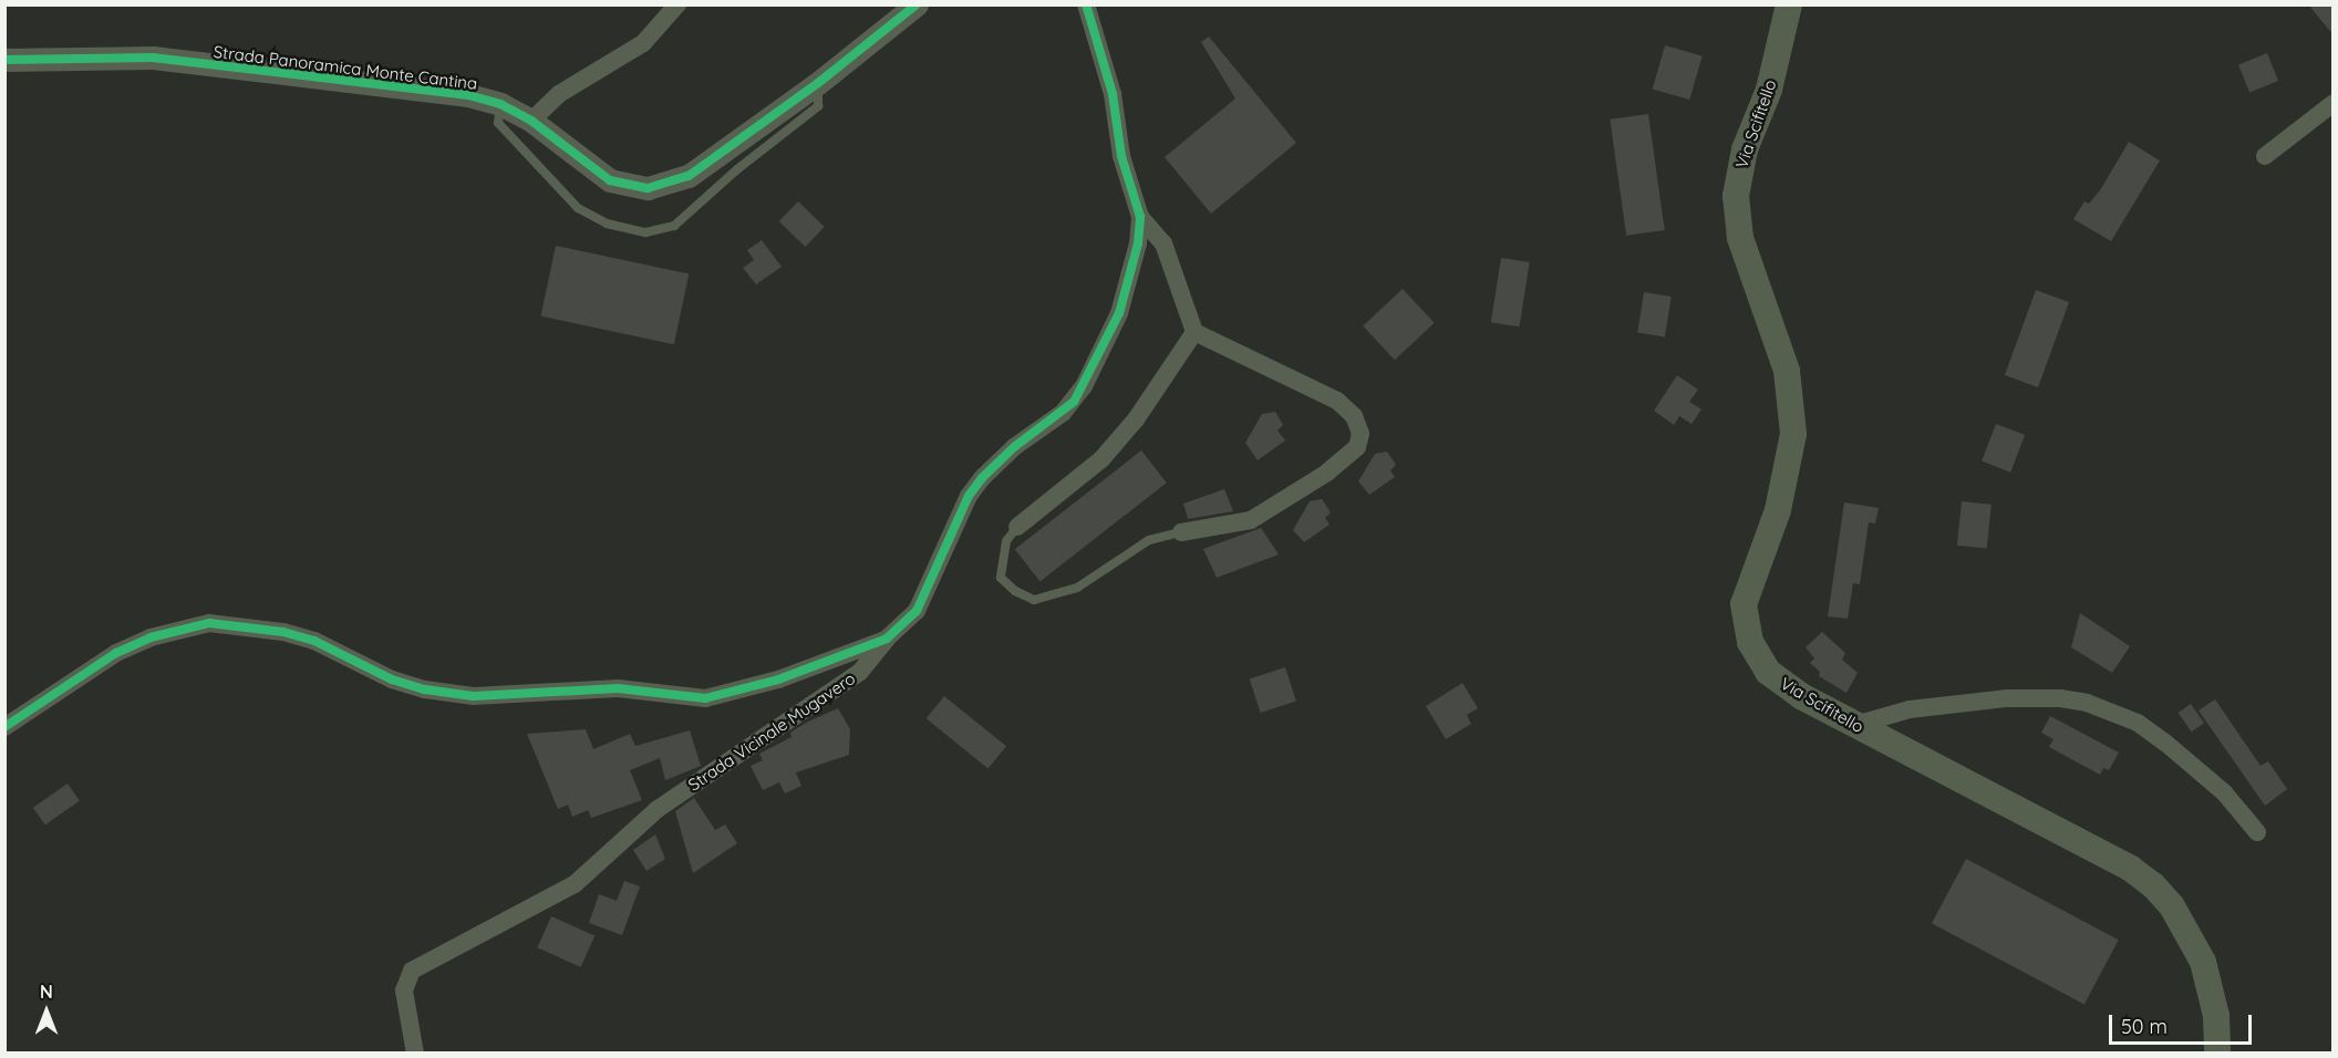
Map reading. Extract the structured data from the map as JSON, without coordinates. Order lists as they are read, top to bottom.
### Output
{
  "streets": {
    "main road": ["Via Scifitello"],
    "street": ["Strada Panoramica Monte Cantina", "Strada Vicinale Mugavero"]
  },
  "scale_bar": "50 m",
  "north": "top"
}
